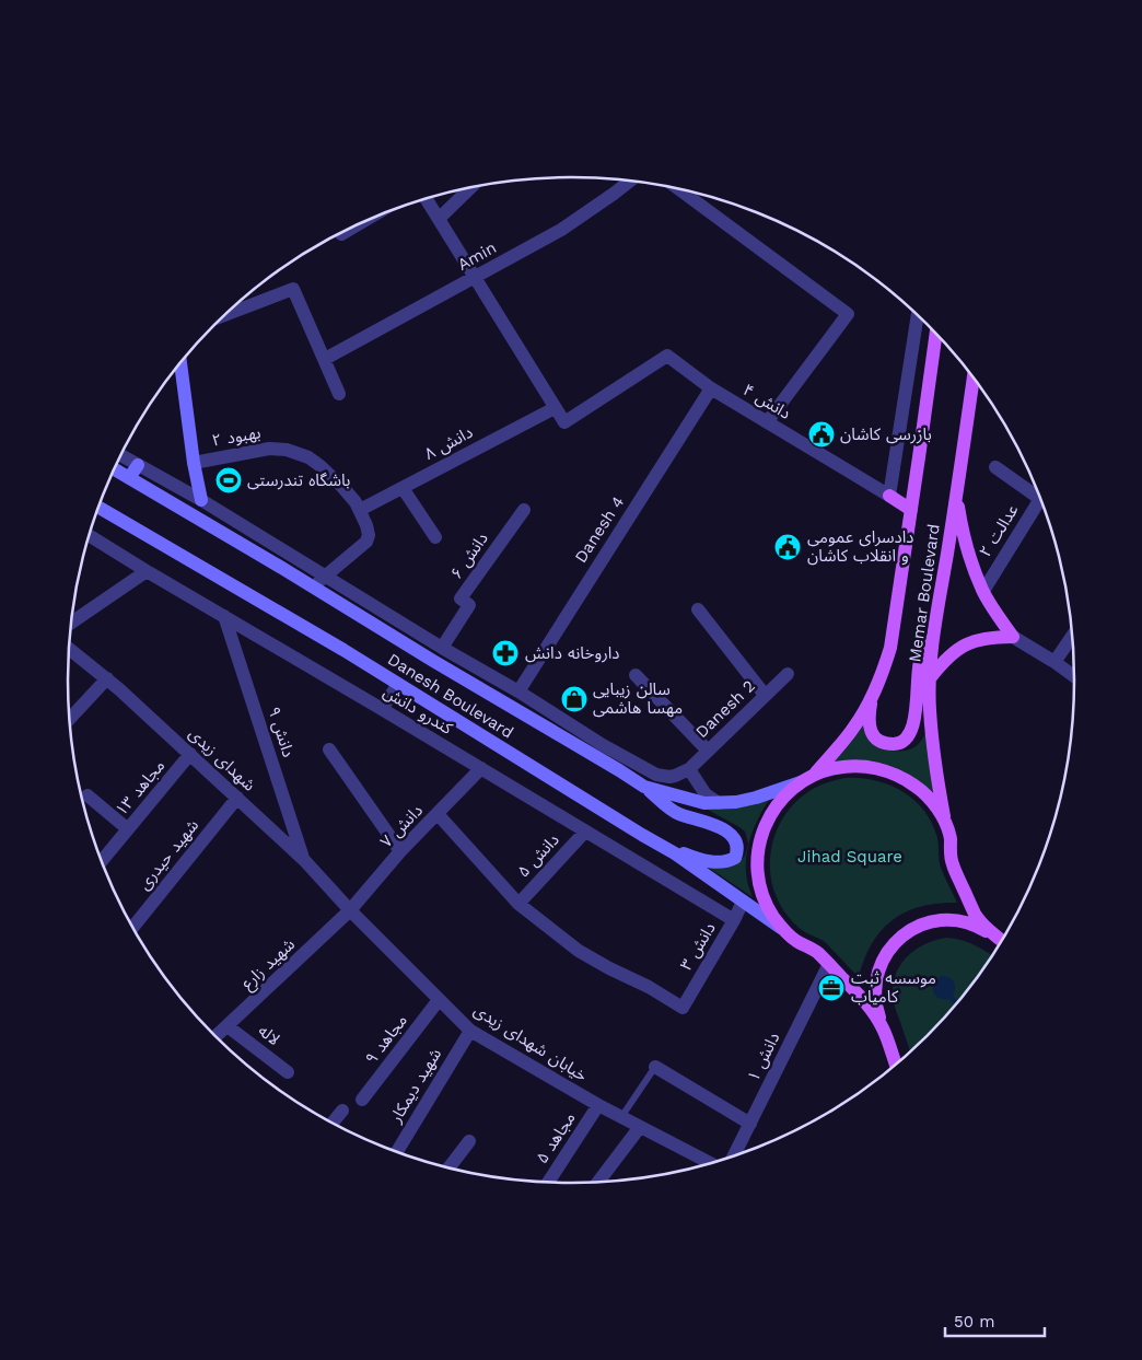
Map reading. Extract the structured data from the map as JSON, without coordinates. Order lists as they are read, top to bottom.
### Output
{
  "streets": {
    "main road": ["Memar Boulevard", "Danesh Boulevard"],
    "street": [
      "Amin",
      "دانش ۴",
      "بهبود ۲",
      "دانش ۸",
      "Danesh 4",
      "عدالت ۲",
      "دانش ۶",
      "Danesh 2",
      "کندرو دانش",
      "دانش ۹",
      "شهدای زیدی",
      "مجاهد ۱۳",
      "دانش ۷",
      "شهید حیدری",
      "دانش ۵",
      "دانش ۳",
      "شهید زارع",
      "لاله",
      "مجاهد ۹",
      "خیابان شهدای زیدی",
      "دانش ۱",
      "شهید دیمکار",
      "مجاهد ۵"
    ]
  },
  "crossings": [
    ["دانش ۴", "دانش ۸"],
    ["دانش ۴", "Danesh 4"],
    ["بهبود ۲", "دانش ۸"],
    ["Danesh Boulevard", "دانش ۳"],
    ["کندرو دانش", "دانش ۹"],
    ["کندرو دانش", "دانش ۷"],
    ["کندرو دانش", "دانش ۵"],
    ["کندرو دانش", "دانش ۳"],
    ["دانش ۹", "شهدای زیدی"],
    ["شهدای زیدی", "مجاهد ۱۳"],
    ["شهدای زیدی", "دانش ۷"],
    ["شهدای زیدی", "شهید حیدری"],
    ["شهدای زیدی", "شهید زارع"],
    ["شهدای زیدی", "خیابان شهدای زیدی"],
    ["دانش ۷", "شهید زارع"],
    ["دانش ۷", "خیابان شهدای زیدی"],
    ["دانش ۵", "دانش ۳"],
    ["شهید زارع", "لاله"],
    ["شهید زارع", "خیابان شهدای زیدی"],
    ["مجاهد ۹", "خیابان شهدای زیدی"],
    ["خیابان شهدای زیدی", "شهید دیمکار"],
    ["خیابان شهدای زیدی", "مجاهد ۵"]
  ],
  "parks": ["Jihad Square"],
  "places": {
    "public building": ["بازرسی کاشان", "دادسرای عمومی و انقلاب کاشان"],
    "sports": ["باشگاه تندرستی"],
    "pharmacy": ["داروخانه دانش"],
    "shop": ["سالن زیبایی مهسا هاشمی"],
    "office": ["موسسه ثبت کامیاب"]
  },
  "scale_bar": "50 m"
}
